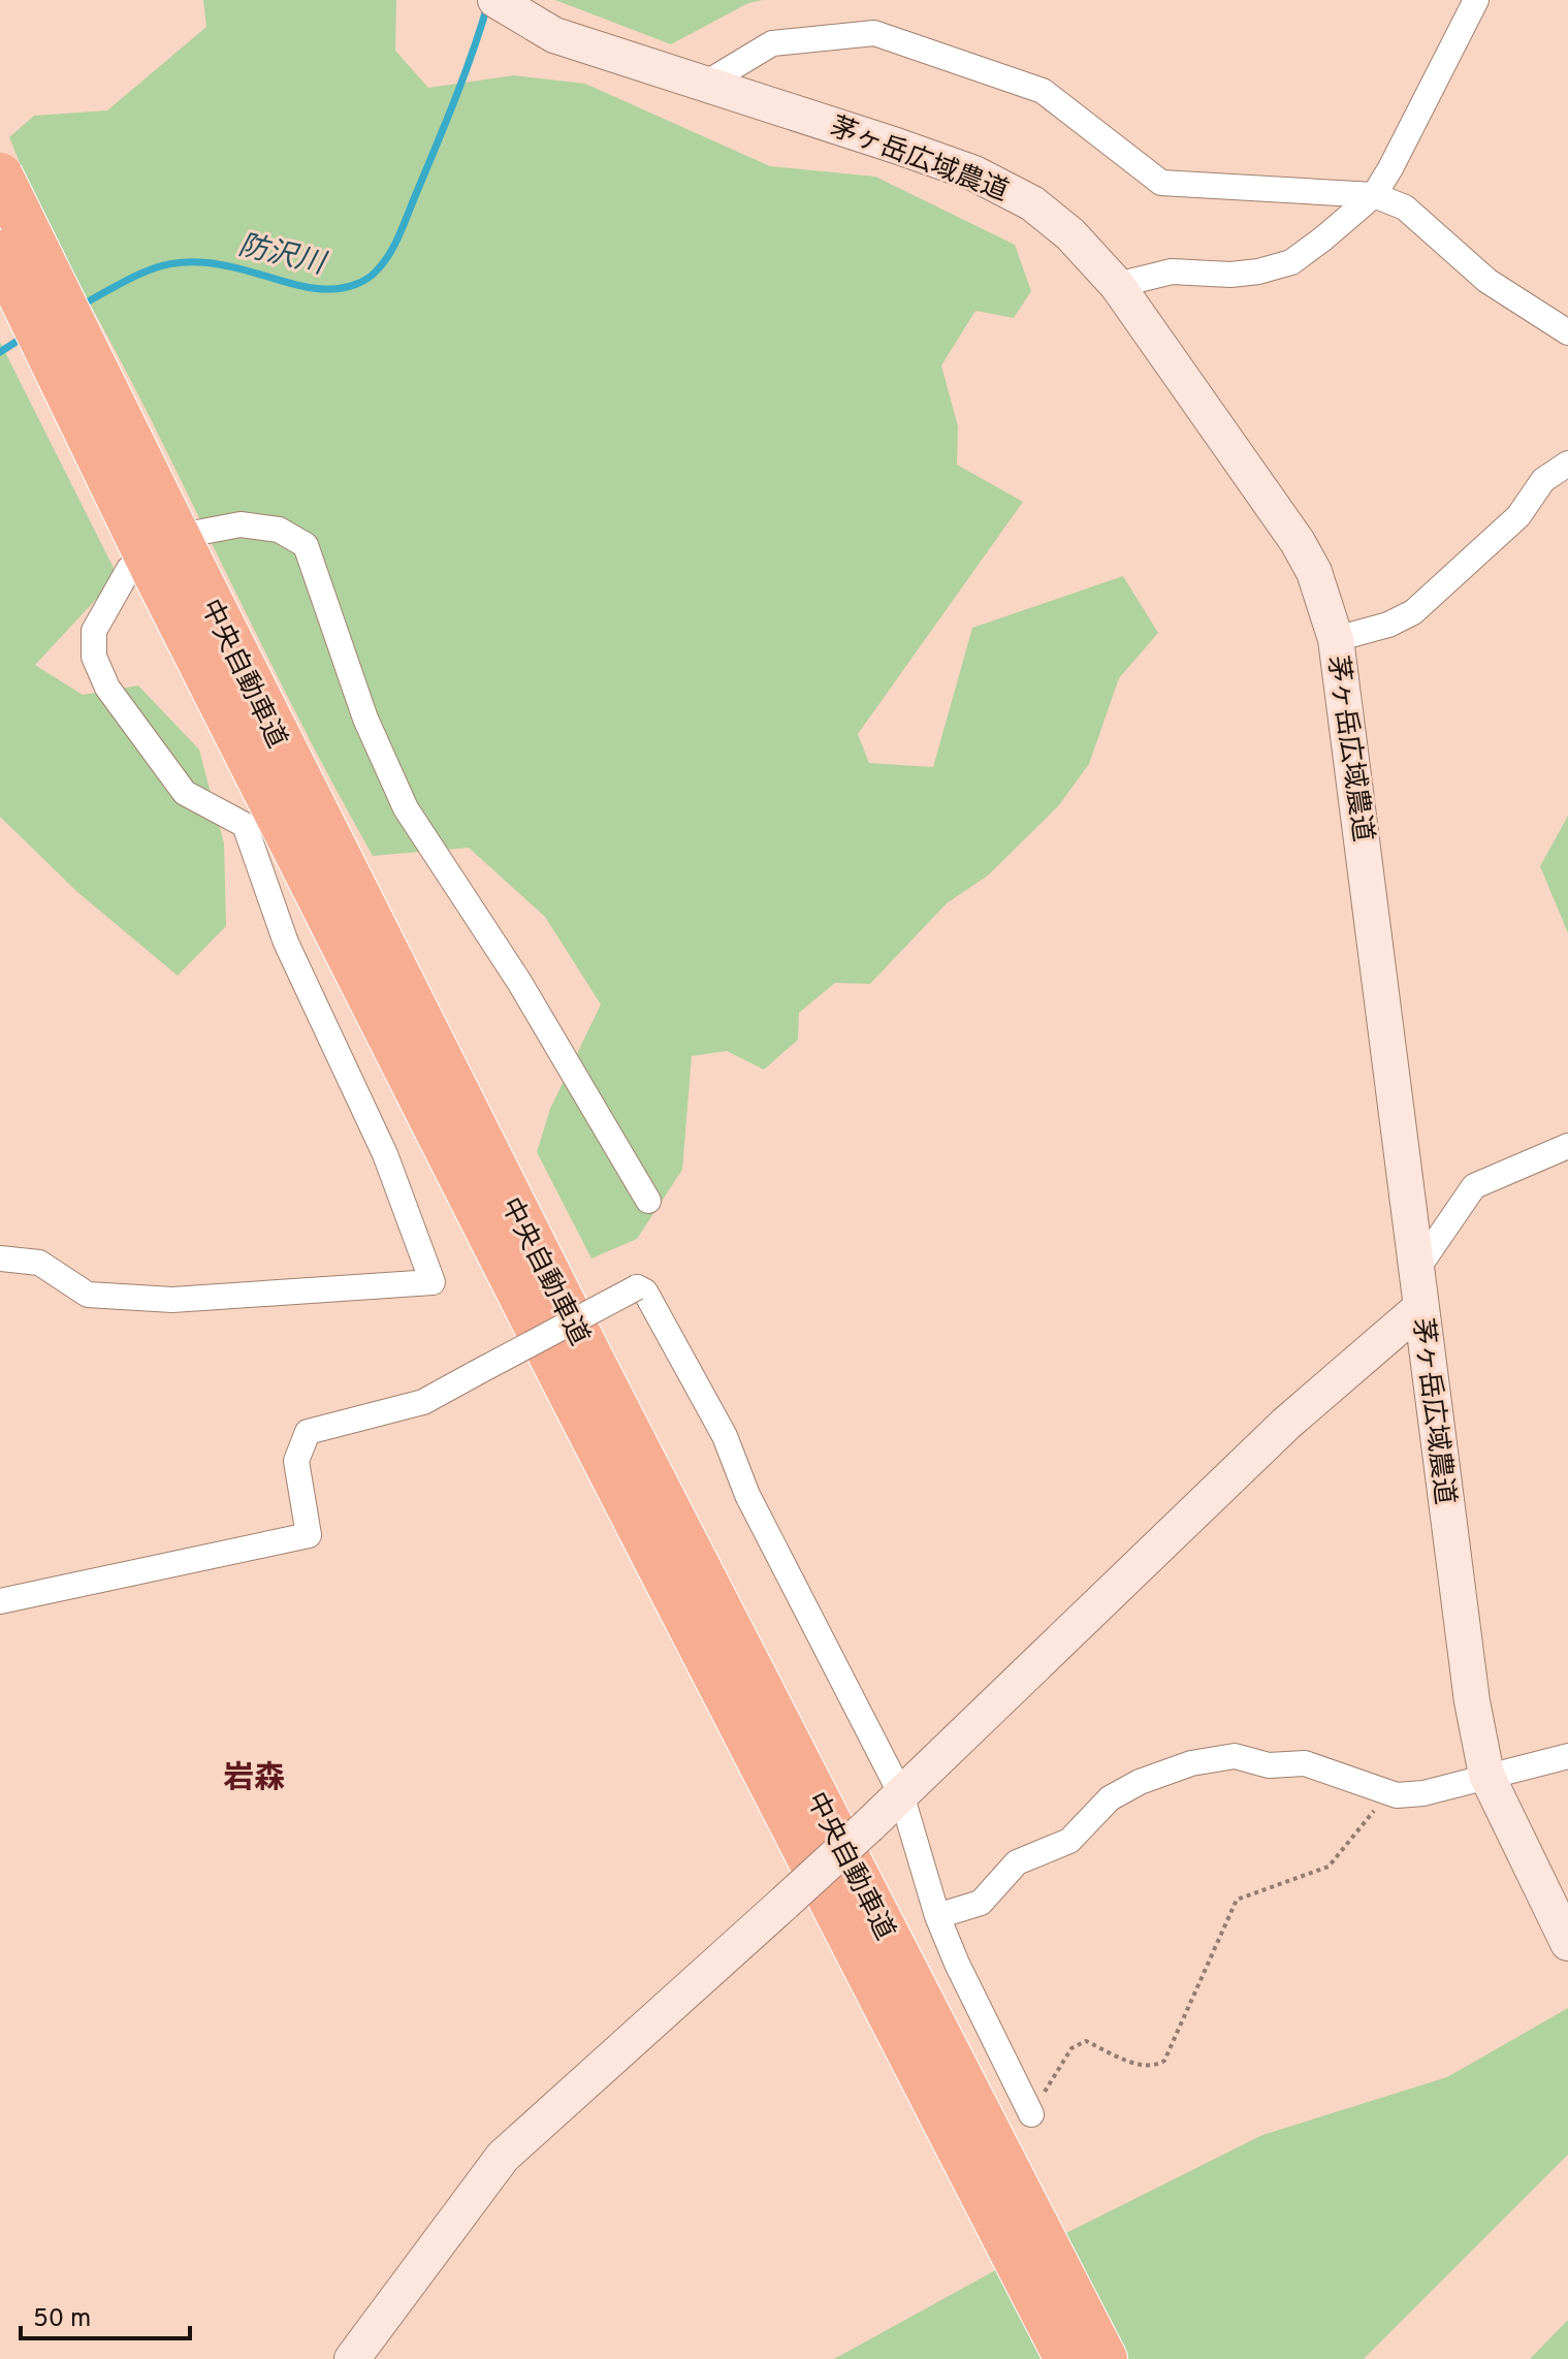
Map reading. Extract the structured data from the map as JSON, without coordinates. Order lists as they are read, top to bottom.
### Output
{
  "streets": {
    "highway": ["中央自動車道"],
    "street": ["茅ヶ岳広域農道"]
  },
  "districts": ["岩森"],
  "water": ["防沢川"],
  "scale_bar": "50 m"
}
